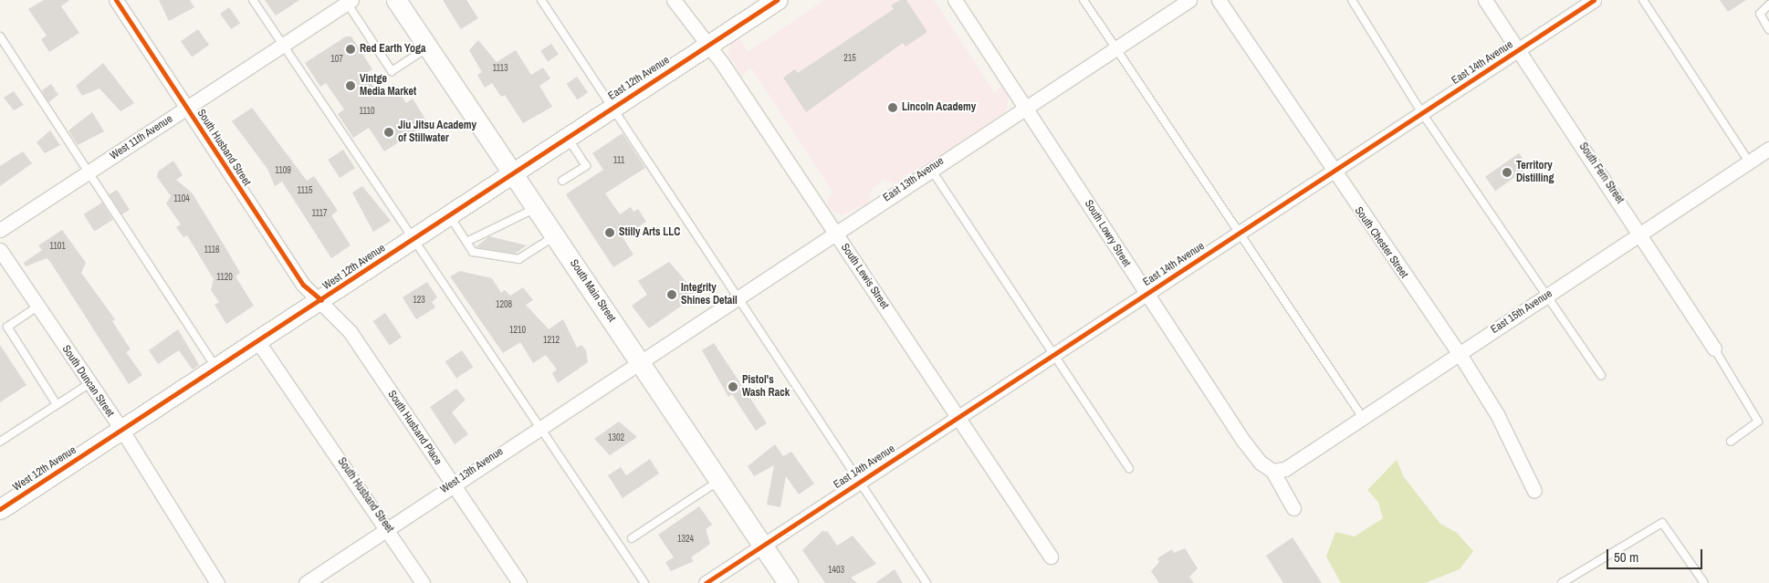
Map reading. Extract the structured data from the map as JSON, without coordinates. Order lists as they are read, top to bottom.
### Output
{
  "streets": {
    "main road": ["East 12th Avenue", "West 12th Avenue", "South Main Street"],
    "street": [
      "East 14th Avenue",
      "West 11th Avenue",
      "South Husband Street",
      "South Fern Street",
      "East 13th Avenue",
      "South Lowry Street",
      "South Chester Street",
      "South Lewis Street",
      "East 15th Avenue",
      "South Duncan Street",
      "South Husband Place",
      "West 13th Avenue"
    ]
  },
  "crossings": [
    ["East 14th Avenue", "South Fern Street"],
    ["East 14th Avenue", "South Lowry Street"],
    ["East 14th Avenue", "South Chester Street"],
    ["East 14th Avenue", "South Lewis Street"],
    ["East 14th Avenue", "South Main Street"],
    ["East 12th Avenue", "West 12th Avenue"],
    ["East 12th Avenue", "South Lewis Street"],
    ["East 12th Avenue", "South Main Street"],
    ["West 11th Avenue", "South Husband Street"],
    ["South Husband Street", "West 12th Avenue"],
    ["South Husband Street", "South Husband Place"],
    ["South Husband Street", "West 13th Avenue"],
    ["South Fern Street", "East 15th Avenue"],
    ["East 13th Avenue", "South Lowry Street"],
    ["East 13th Avenue", "South Lewis Street"],
    ["East 13th Avenue", "South Main Street"],
    ["East 13th Avenue", "West 13th Avenue"],
    ["South Lowry Street", "East 15th Avenue"],
    ["South Chester Street", "East 15th Avenue"],
    ["West 12th Avenue", "South Main Street"],
    ["West 12th Avenue", "South Duncan Street"],
    ["West 12th Avenue", "South Husband Place"],
    ["South Main Street", "West 13th Avenue"],
    ["South Husband Place", "West 13th Avenue"]
  ],
  "places": [
    "Red Earth Yoga",
    "Vintge Media Market",
    "Lincoln Academy",
    "Jiu Jitsu Academy of Stillwater",
    "Territory Distilling",
    "Stilly Arts LLC",
    "Integrity Shines Detail",
    "Pistol's Wash Rack"
  ],
  "house_numbers": [
    "215",
    "107",
    "1113",
    "1110",
    "111",
    "1109",
    "1115",
    "1104",
    "1117",
    "1101",
    "1116",
    "1120",
    "123",
    "1208",
    "1210",
    "1212",
    "1302",
    "1324",
    "1403"
  ],
  "scale_bar": "50 m"
}
